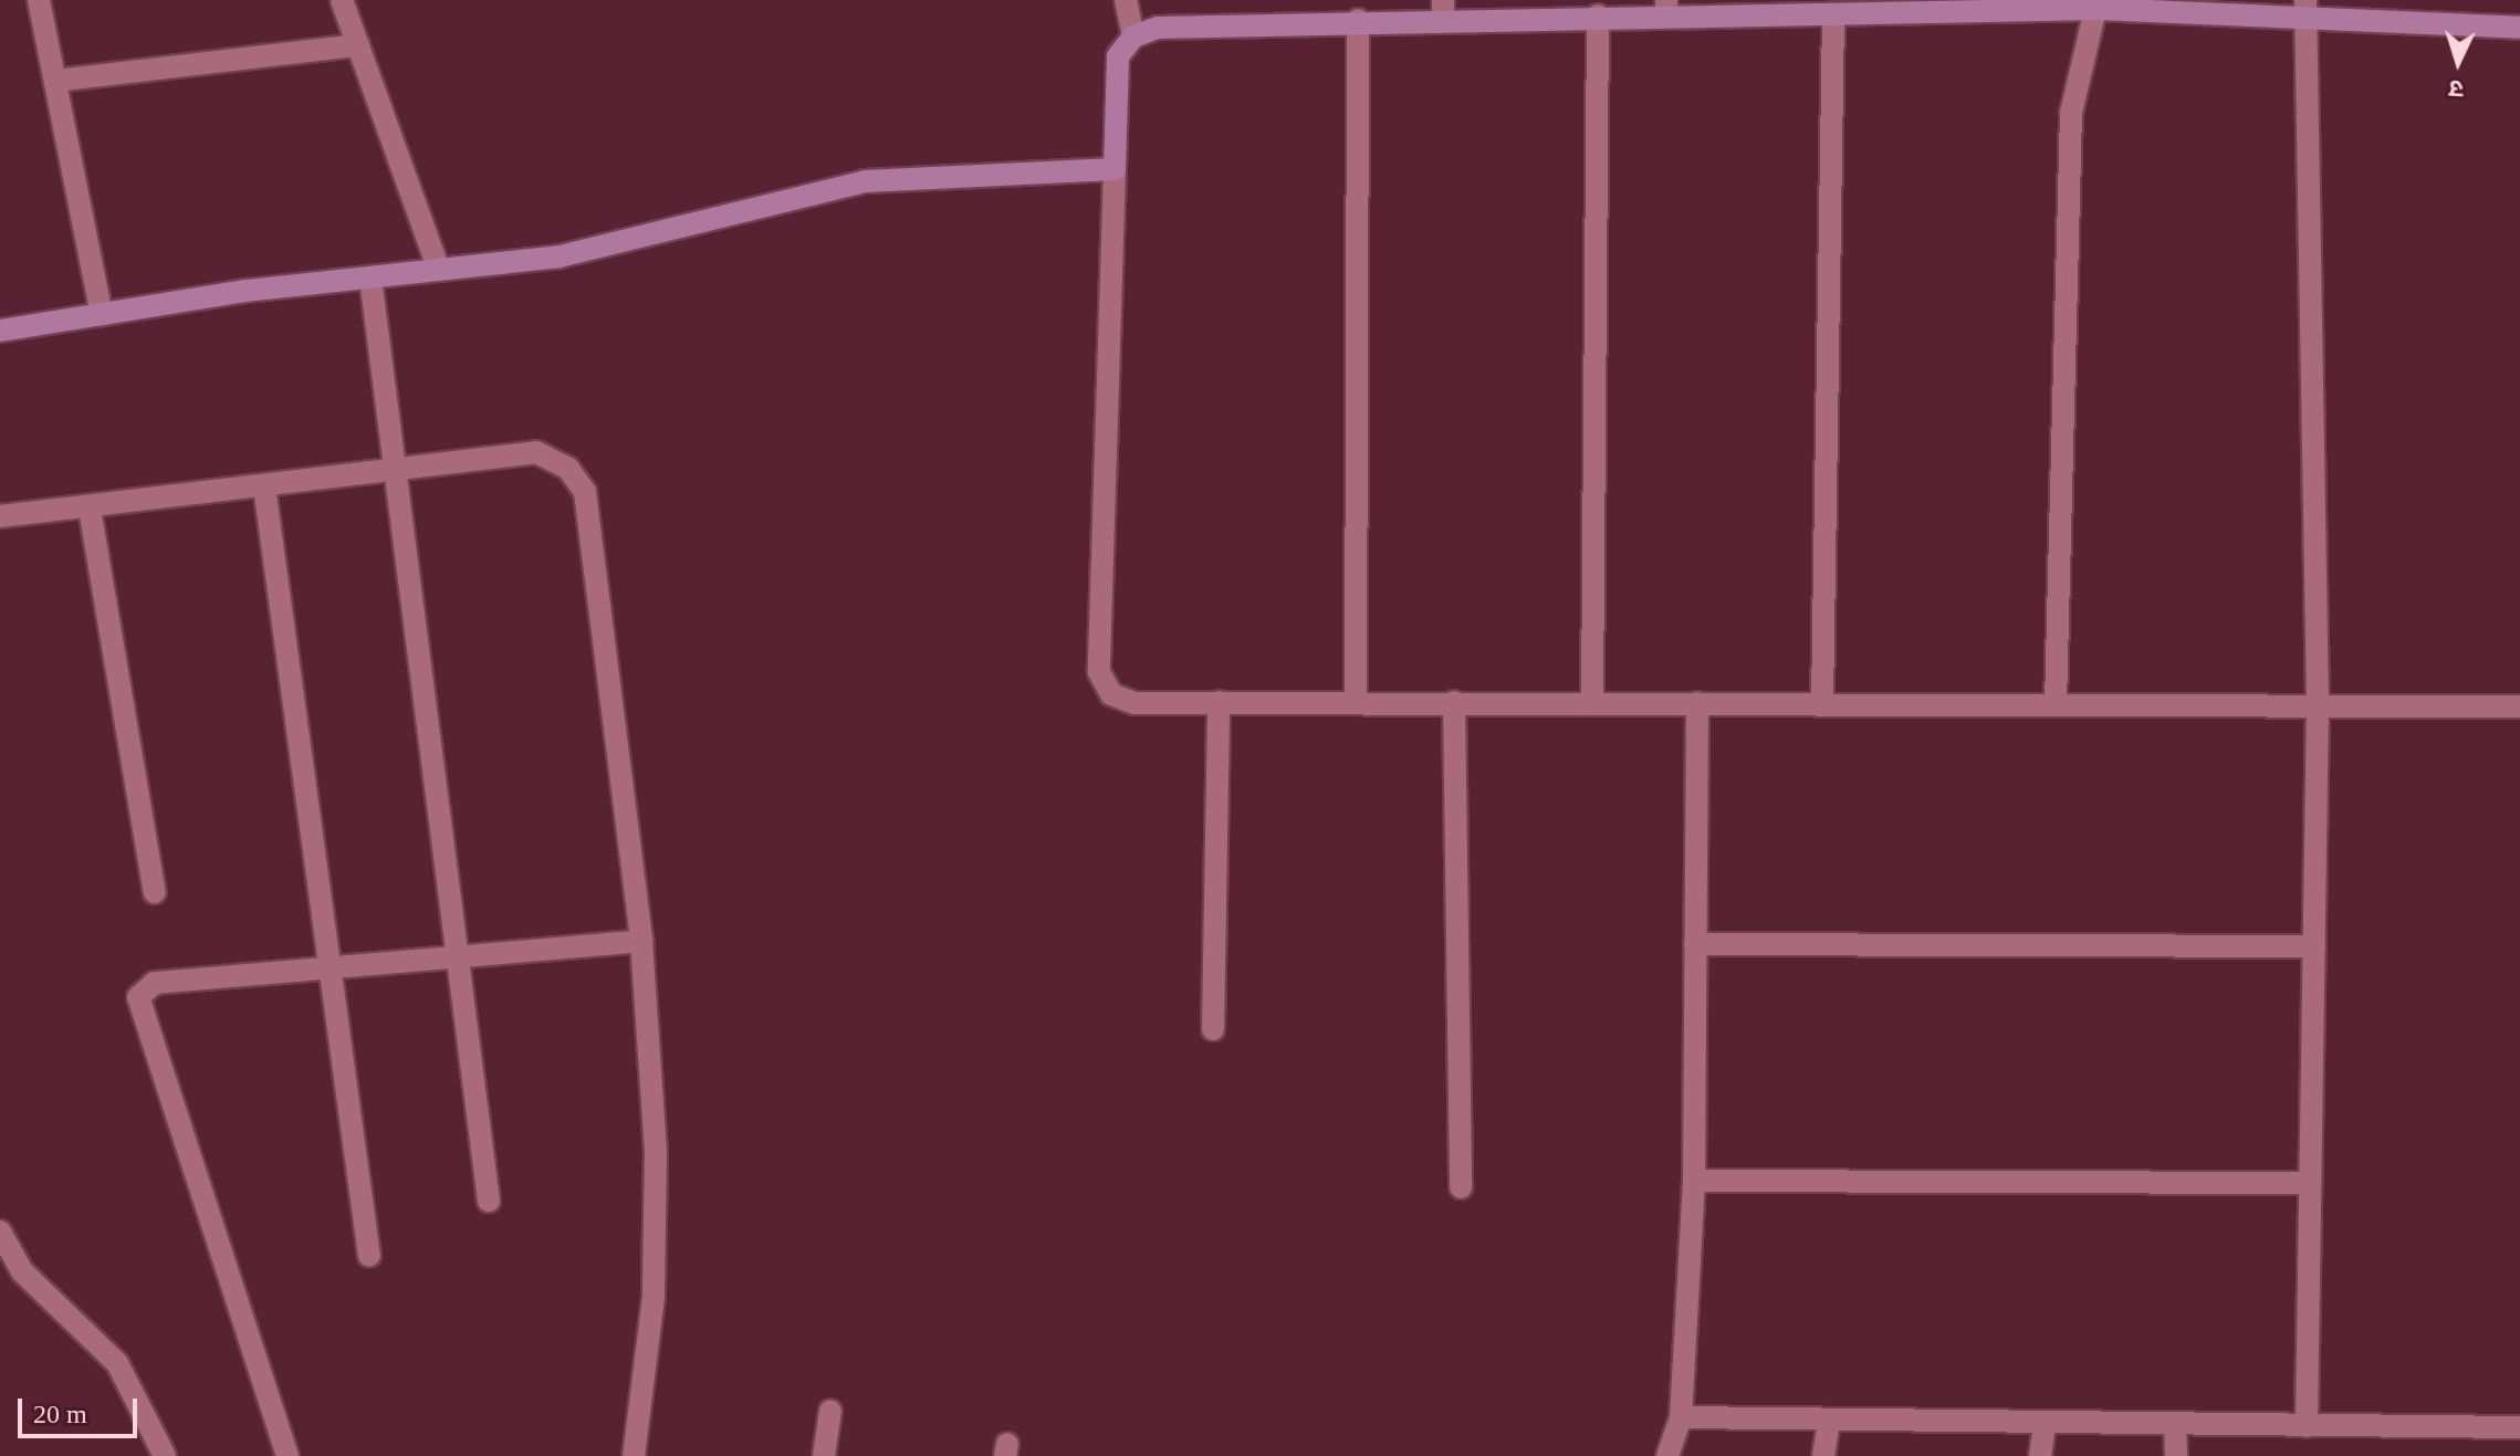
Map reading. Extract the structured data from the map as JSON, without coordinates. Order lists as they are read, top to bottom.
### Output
{
  "scale_bar": "20 m",
  "north": "bottom"
}
